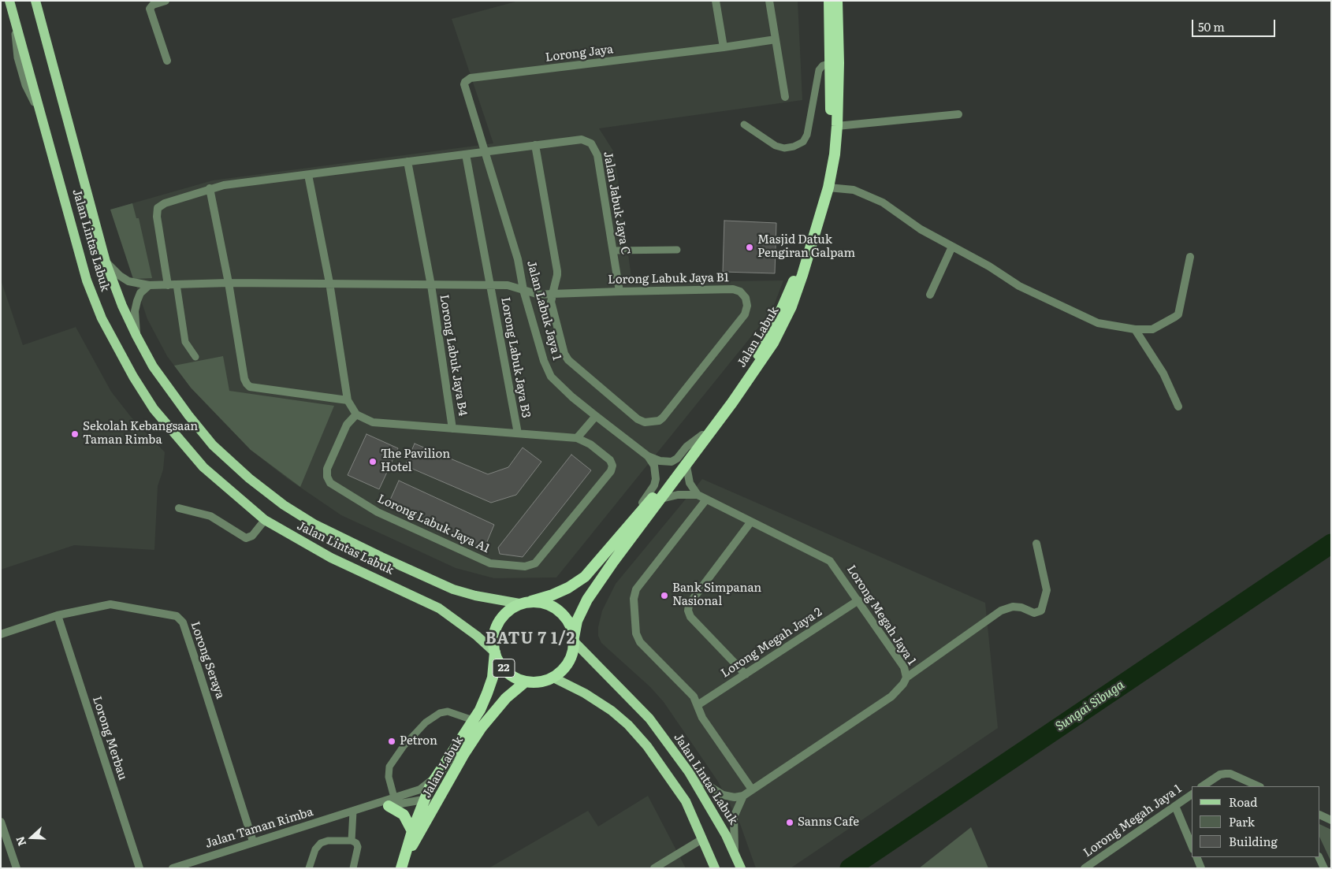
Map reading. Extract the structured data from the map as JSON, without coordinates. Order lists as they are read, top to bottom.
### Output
{
  "streets": {
    "highway": ["Jalan Labuk", "22"],
    "main road": ["Jalan Lintas Labuk"],
    "street": [
      "Lorong Jaya",
      "Jalan Jabuk Jaya C",
      "Lorong Labuk Jaya B1",
      "Jalan Labuk Jaya 1",
      "Lorong Labuk Jaya B4",
      "Lorong Labuk Jaya B3",
      "Lorong Labuk Jaya A1",
      "Lorong Megah Jaya 1",
      "Lorong Megah Jaya 2",
      "Lorong Seraya",
      "Lorong Merbau",
      "Jalan Taman Rimba"
    ]
  },
  "crossings": [
    ["Lorong Jaya", "Jalan Labuk Jaya 1"],
    ["Jalan Jabuk Jaya C", "Lorong Labuk Jaya B1"],
    ["Jalan Lintas Labuk", "Lorong Labuk Jaya B1"],
    ["Jalan Lintas Labuk", "Jalan Labuk"],
    ["Jalan Lintas Labuk", "22"],
    ["Lorong Labuk Jaya B1", "Jalan Labuk Jaya 1"],
    ["Lorong Labuk Jaya B1", "Lorong Labuk Jaya B4"],
    ["Lorong Labuk Jaya B1", "Lorong Labuk Jaya B3"],
    ["Jalan Labuk", "Lorong Megah Jaya 1"],
    ["Jalan Labuk", "22"],
    ["Lorong Megah Jaya 1", "Lorong Megah Jaya 2"],
    ["Lorong Seraya", "Lorong Merbau"],
    ["Lorong Seraya", "Jalan Taman Rimba"]
  ],
  "districts": ["BATU 7 1/2"],
  "water": ["Sungai Sibuga"],
  "places": [
    "Masjid Datuk Pengiran Galpam",
    "Sekolah Kebangsaan Taman Rimba",
    "The Pavilion Hotel",
    "Bank Simpanan Nasional",
    "Petron",
    "Sanns Cafe"
  ],
  "legend": ["Road", "Park", "Building"],
  "scale_bar": "50 m",
  "north": "left"
}
